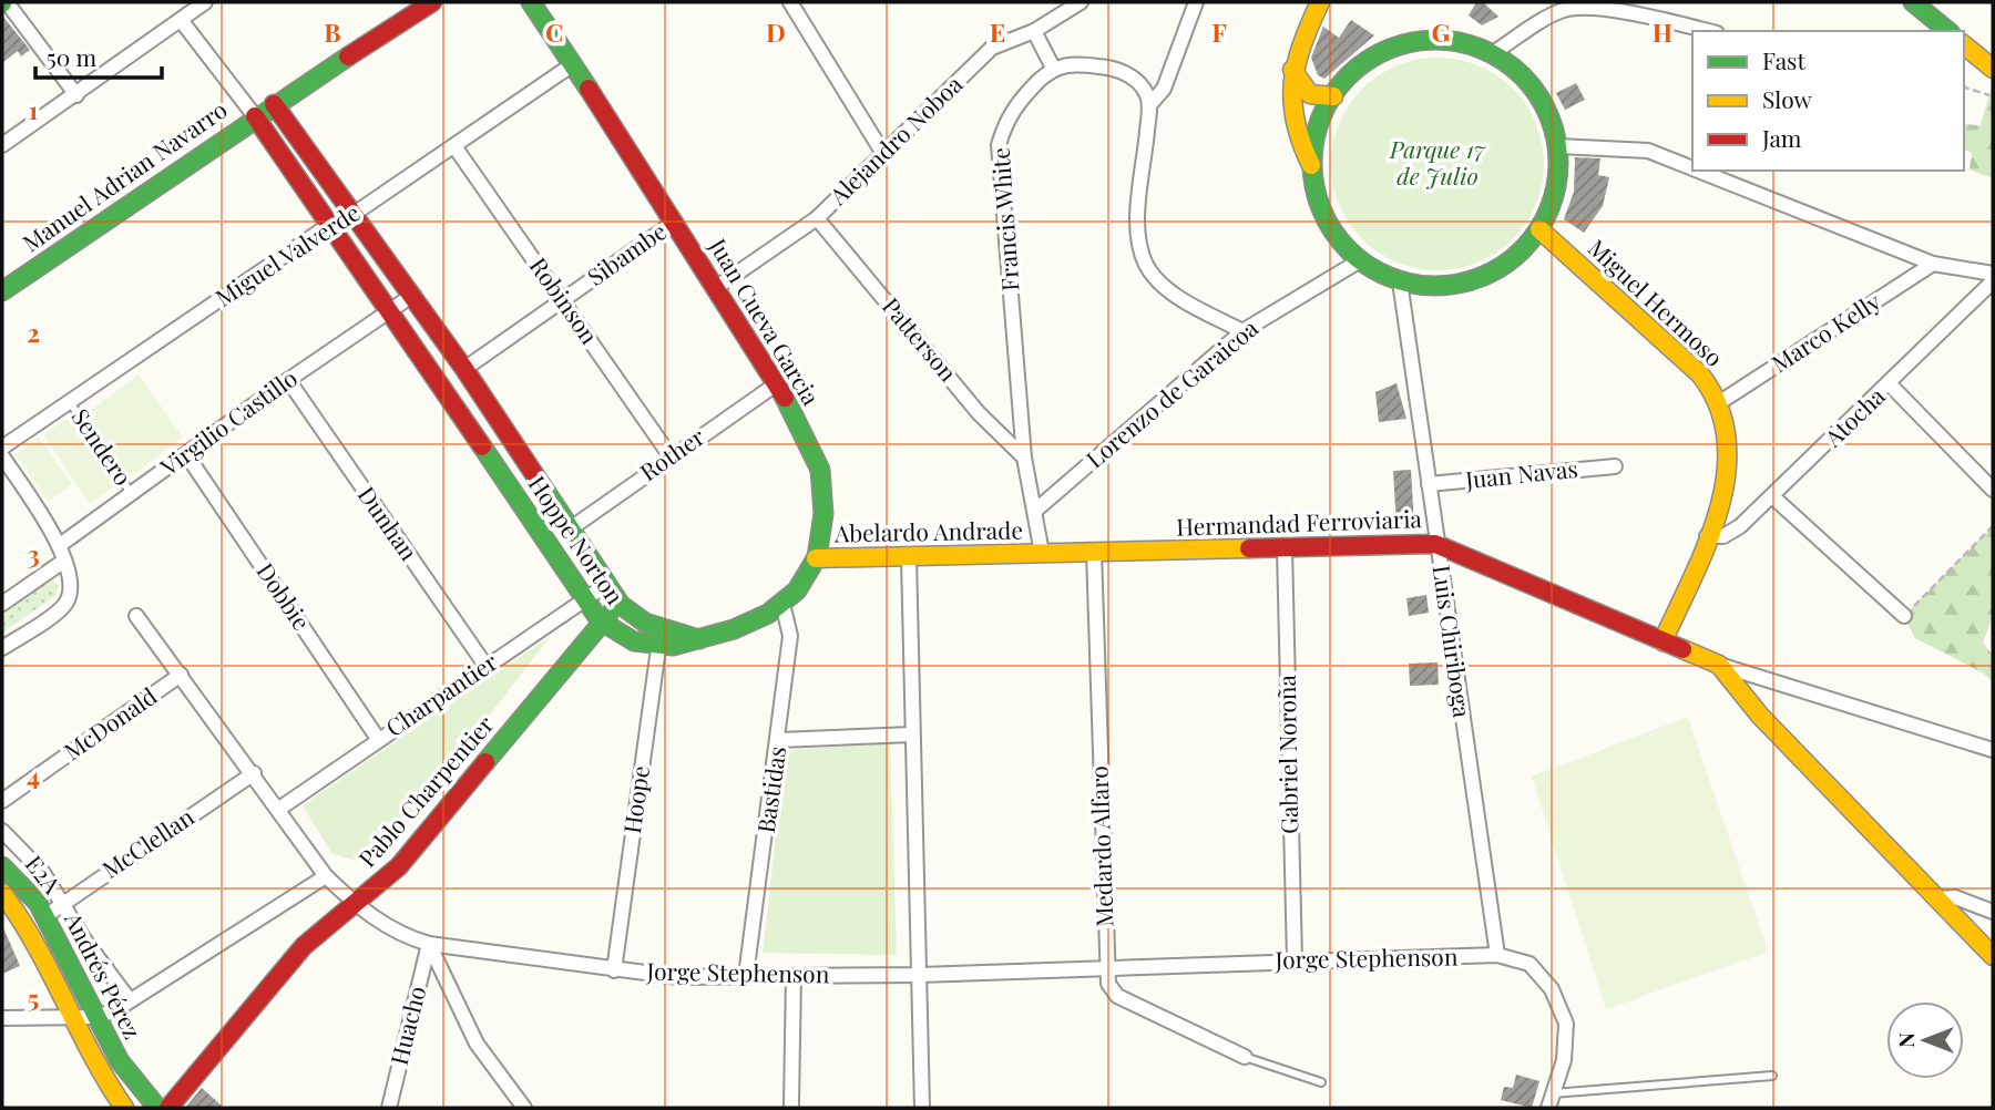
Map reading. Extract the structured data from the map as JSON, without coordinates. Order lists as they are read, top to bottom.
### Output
{
  "streets": {
    "street": [
      "Alejandro Noboa",
      "Manuel Adrian Navarro",
      "Francis White",
      "Sibambe",
      "Miguel Valverde",
      "Robinson",
      "Miguel Hermoso",
      "Juan Cueva Garcia",
      "Marco Kelly",
      "Patterson",
      "Lorenzo de Garaicoa",
      "Atocha",
      "Virgilio Castillo",
      "Rother",
      "Juan Navas",
      "Dunhan",
      "Hermandad Ferroviaria",
      "Abelardo Andrade",
      "Hoppe Norton",
      "Dobbie",
      "Luis Chiriboga",
      "Charpantier",
      "McDonald",
      "Gabriel Noroña",
      "Bastidas",
      "Pablo Charpentier",
      "Hoope",
      "McClellan",
      "Medardo Alfaro",
      "E2A",
      "Jorge Stephenson",
      "Andrés Pérez",
      "Huacho"
    ],
    "lane": ["Sendero"]
  },
  "crossings": [
    ["Alejandro Noboa", "Juan Cueva Garcia"],
    ["Alejandro Noboa", "Patterson"],
    ["Manuel Adrian Navarro", "Hoppe Norton"],
    ["Francis White", "Patterson"],
    ["Francis White", "Lorenzo de Garaicoa"],
    ["Francis White", "Hermandad Ferroviaria"],
    ["Francis White", "Abelardo Andrade"],
    ["Sibambe", "Robinson"],
    ["Sibambe", "Juan Cueva Garcia"],
    ["Sibambe", "Hoppe Norton"],
    ["Miguel Valverde", "Robinson"],
    ["Miguel Valverde", "Juan Cueva Garcia"],
    ["Miguel Valverde", "Sendero"],
    ["Miguel Valverde", "Hoppe Norton"],
    ["Robinson", "Rother"],
    ["Miguel Hermoso", "Marco Kelly"],
    ["Miguel Hermoso", "Lorenzo de Garaicoa"],
    ["Miguel Hermoso", "Atocha"],
    ["Miguel Hermoso", "Hermandad Ferroviaria"],
    ["Miguel Hermoso", "Luis Chiriboga"],
    ["Juan Cueva Garcia", "Rother"],
    ["Juan Cueva Garcia", "Abelardo Andrade"],
    ["Juan Cueva Garcia", "Hoppe Norton"],
    ["Juan Cueva Garcia", "Bastidas"],
    ["Lorenzo de Garaicoa", "Luis Chiriboga"],
    ["Virgilio Castillo", "Sendero"],
    ["Virgilio Castillo", "Dunhan"],
    ["Virgilio Castillo", "Hoppe Norton"],
    ["Virgilio Castillo", "Dobbie"],
    ["Rother", "Hoppe Norton"],
    ["Juan Navas", "Luis Chiriboga"],
    ["Dunhan", "Charpantier"],
    ["Hermandad Ferroviaria", "Abelardo Andrade"],
    ["Hermandad Ferroviaria", "Luis Chiriboga"],
    ["Hermandad Ferroviaria", "Gabriel Noroña"],
    ["Hermandad Ferroviaria", "Medardo Alfaro"],
    ["Hoppe Norton", "Charpantier"],
    ["Hoppe Norton", "Pablo Charpentier"],
    ["Hoppe Norton", "Hoope"],
    ["Dobbie", "Charpantier"],
    ["Luis Chiriboga", "Jorge Stephenson"],
    ["Charpantier", "Jorge Stephenson"],
    ["McDonald", "Jorge Stephenson"],
    ["Gabriel Noroña", "Jorge Stephenson"],
    ["Bastidas", "Jorge Stephenson"],
    ["Pablo Charpentier", "Jorge Stephenson"],
    ["Hoope", "Jorge Stephenson"],
    ["McClellan", "E2A"],
    ["McClellan", "Jorge Stephenson"],
    ["McClellan", "Andrés Pérez"],
    ["Medardo Alfaro", "Jorge Stephenson"],
    ["Jorge Stephenson", "Huacho"]
  ],
  "parks": ["Parque 17 de Julio"],
  "legend": ["Fast", "Slow", "Jam"],
  "scale_bar": "50 m",
  "north": "left",
  "grid": {
    "columns": [
      "B",
      "C",
      "D",
      "E",
      "F",
      "G",
      "H"
    ],
    "rows": [
      "1",
      "2",
      "3",
      "4",
      "5"
    ]
  }
}
